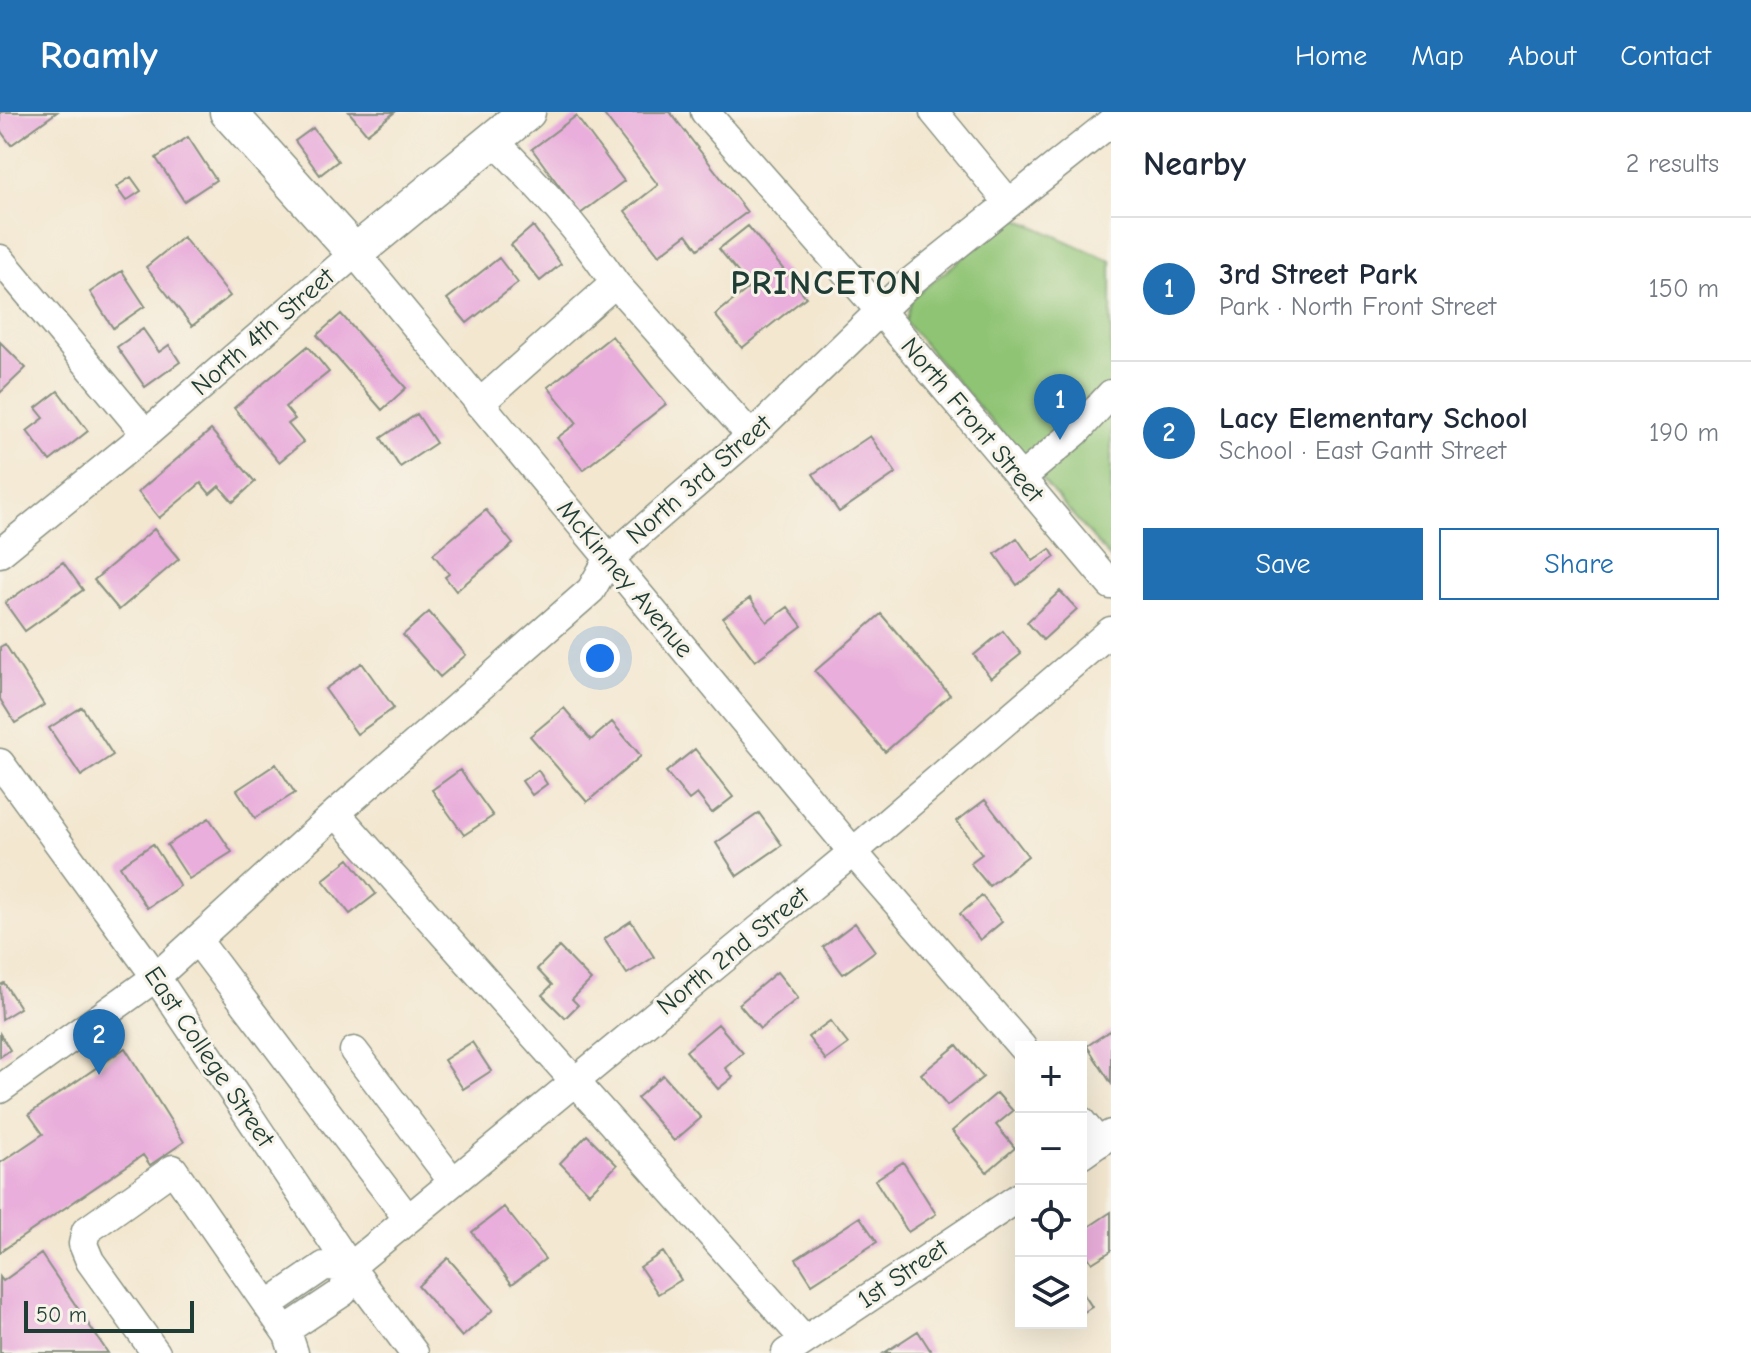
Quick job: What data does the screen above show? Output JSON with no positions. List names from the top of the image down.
{
  "streets": {
    "main road": ["North 4th Street", "McKinney Avenue"],
    "street": [
      "North Front Street",
      "North 3rd Street",
      "North 2nd Street",
      "East College Street",
      "1st Street"
    ]
  },
  "crossings": [
    ["North 4th Street", "McKinney Avenue"],
    ["North Front Street", "North 3rd Street"],
    ["North 3rd Street", "McKinney Avenue"],
    ["North 3rd Street", "East College Street"],
    ["McKinney Avenue", "North 2nd Street"],
    ["North 2nd Street", "East College Street"]
  ],
  "districts": ["PRINCETON"],
  "scale_bar": "50 m",
  "page": {
    "header": "Roamly",
    "nav": [
      "Home",
      "Map",
      "About",
      "Contact"
    ],
    "heading": ["Nearby", "2 results"],
    "list": [
      {
        "mark": "1",
        "name": "3rd Street Park",
        "note": "Park · North Front Street",
        "value": "150 m"
      },
      {
        "mark": "2",
        "name": "Lacy Elementary School",
        "note": "School · East Gantt Street",
        "value": "190 m"
      }
    ],
    "pins": ["1", "2"],
    "buttons": ["Save", "Share"],
    "map_buttons": ["+", "−"],
    "scale": "50 m"
  }
}
